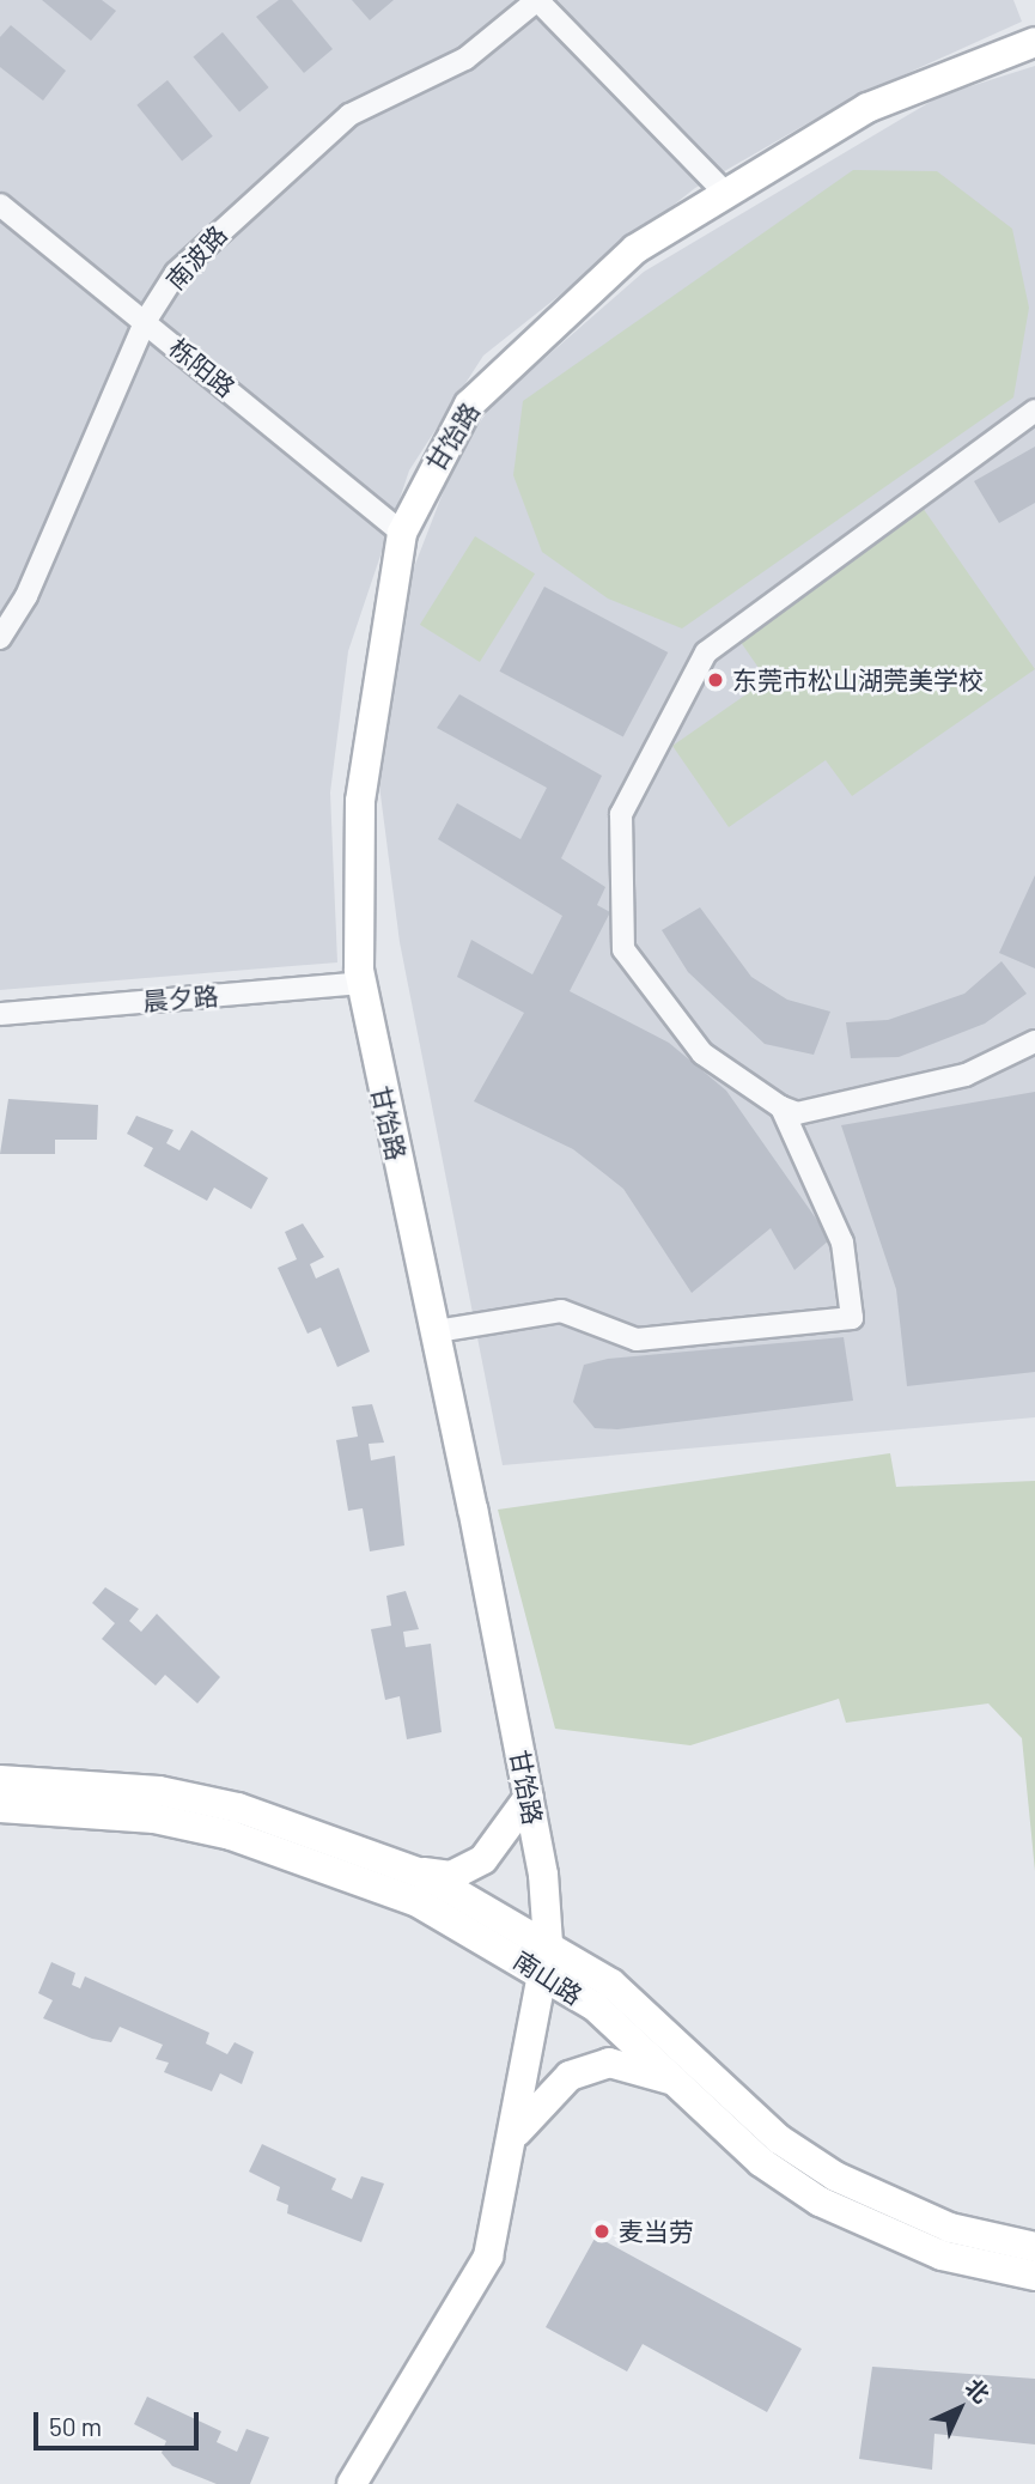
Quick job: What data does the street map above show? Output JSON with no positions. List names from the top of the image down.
{
  "streets": {
    "street": [
      "南波路",
      "栎阳路",
      "甘饴路",
      "晨夕路",
      "南山路"
    ]
  },
  "crossings": [
    ["南波路", "栎阳路"],
    ["栎阳路", "甘饴路"],
    ["甘饴路", "晨夕路"],
    ["甘饴路", "南山路"]
  ],
  "places": ["东莞市松山湖莞美学校", "麦当劳"],
  "scale_bar": "50 m",
  "north": "top right"
}
